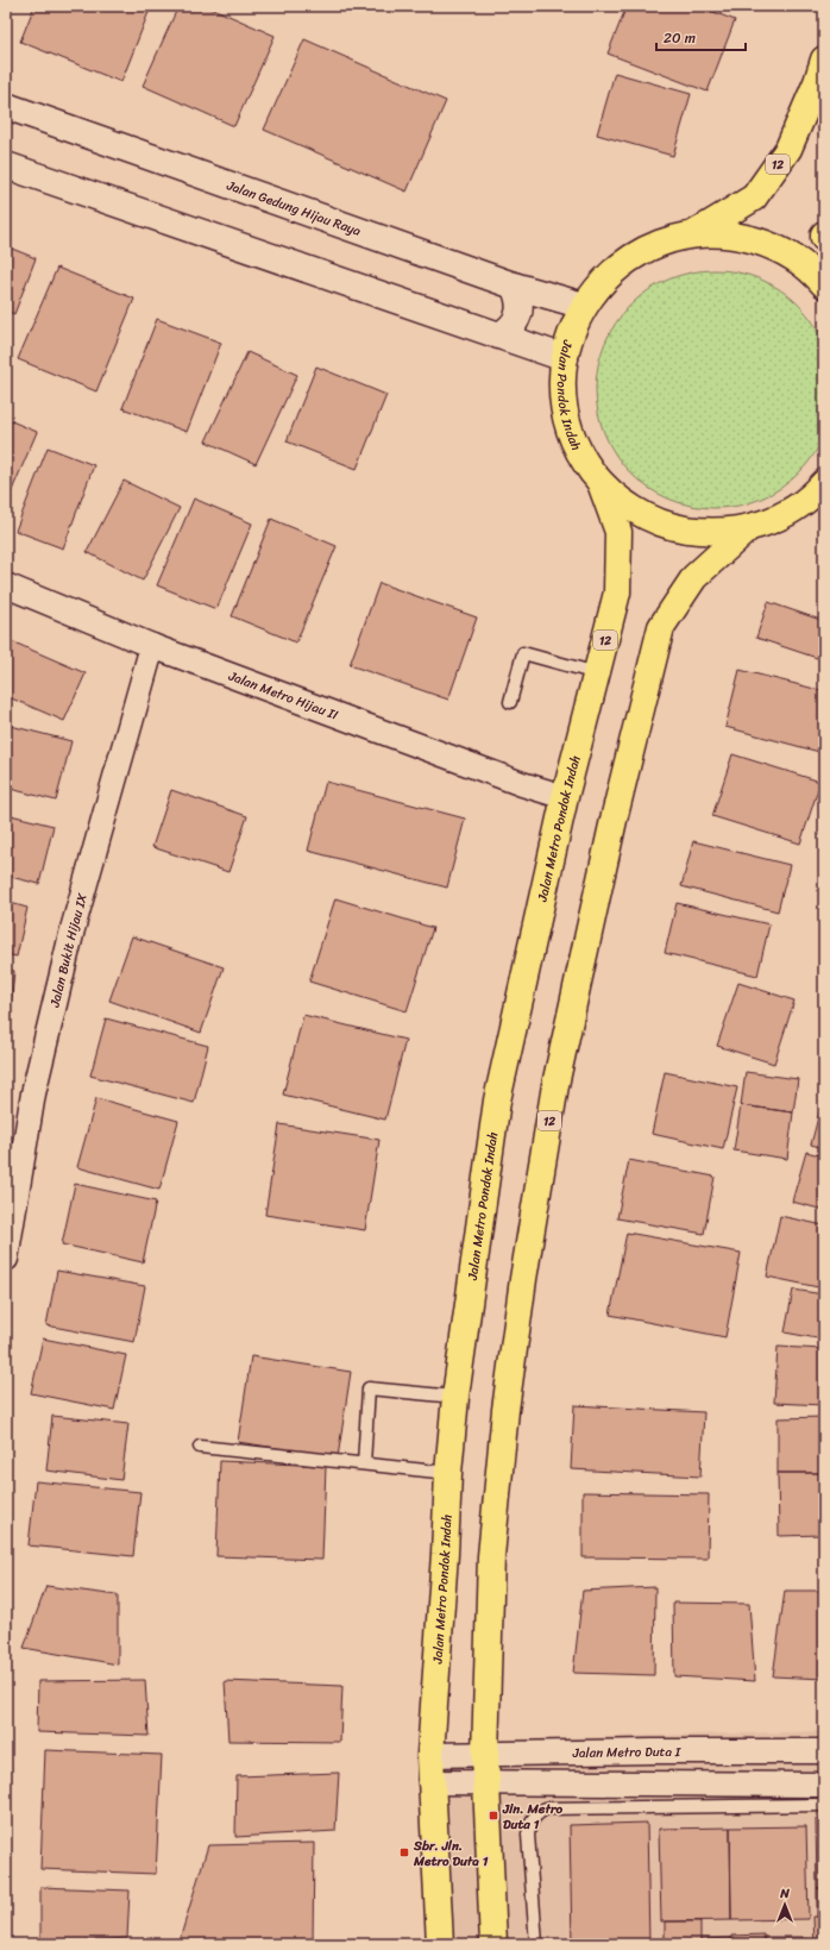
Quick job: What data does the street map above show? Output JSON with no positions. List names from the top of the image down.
{
  "streets": {
    "highway": ["12", "Jalan Pondok Indah", "Jalan Metro Pondok Indah"],
    "main road": ["Jalan Gedung Hijau Raya"],
    "street": ["Jalan Metro Hijau II", "Jalan Bukit Hijau IX", "Jalan Metro Duta I"]
  },
  "crossings": [
    ["12", "Jalan Pondok Indah"],
    ["12", "Jalan Metro Duta I"],
    ["Jalan Gedung Hijau Raya", "Jalan Pondok Indah"],
    ["Jalan Pondok Indah", "Jalan Metro Pondok Indah"],
    ["Jalan Metro Hijau II", "Jalan Metro Pondok Indah"],
    ["Jalan Metro Hijau II", "Jalan Bukit Hijau IX"],
    ["Jalan Metro Pondok Indah", "Jalan Metro Duta I"]
  ],
  "places": {
    "transit": ["Jln. Metro Duta 1", "Sbr. Jln. Metro Duta 1"]
  },
  "scale_bar": "20 m",
  "north": "top"
}
